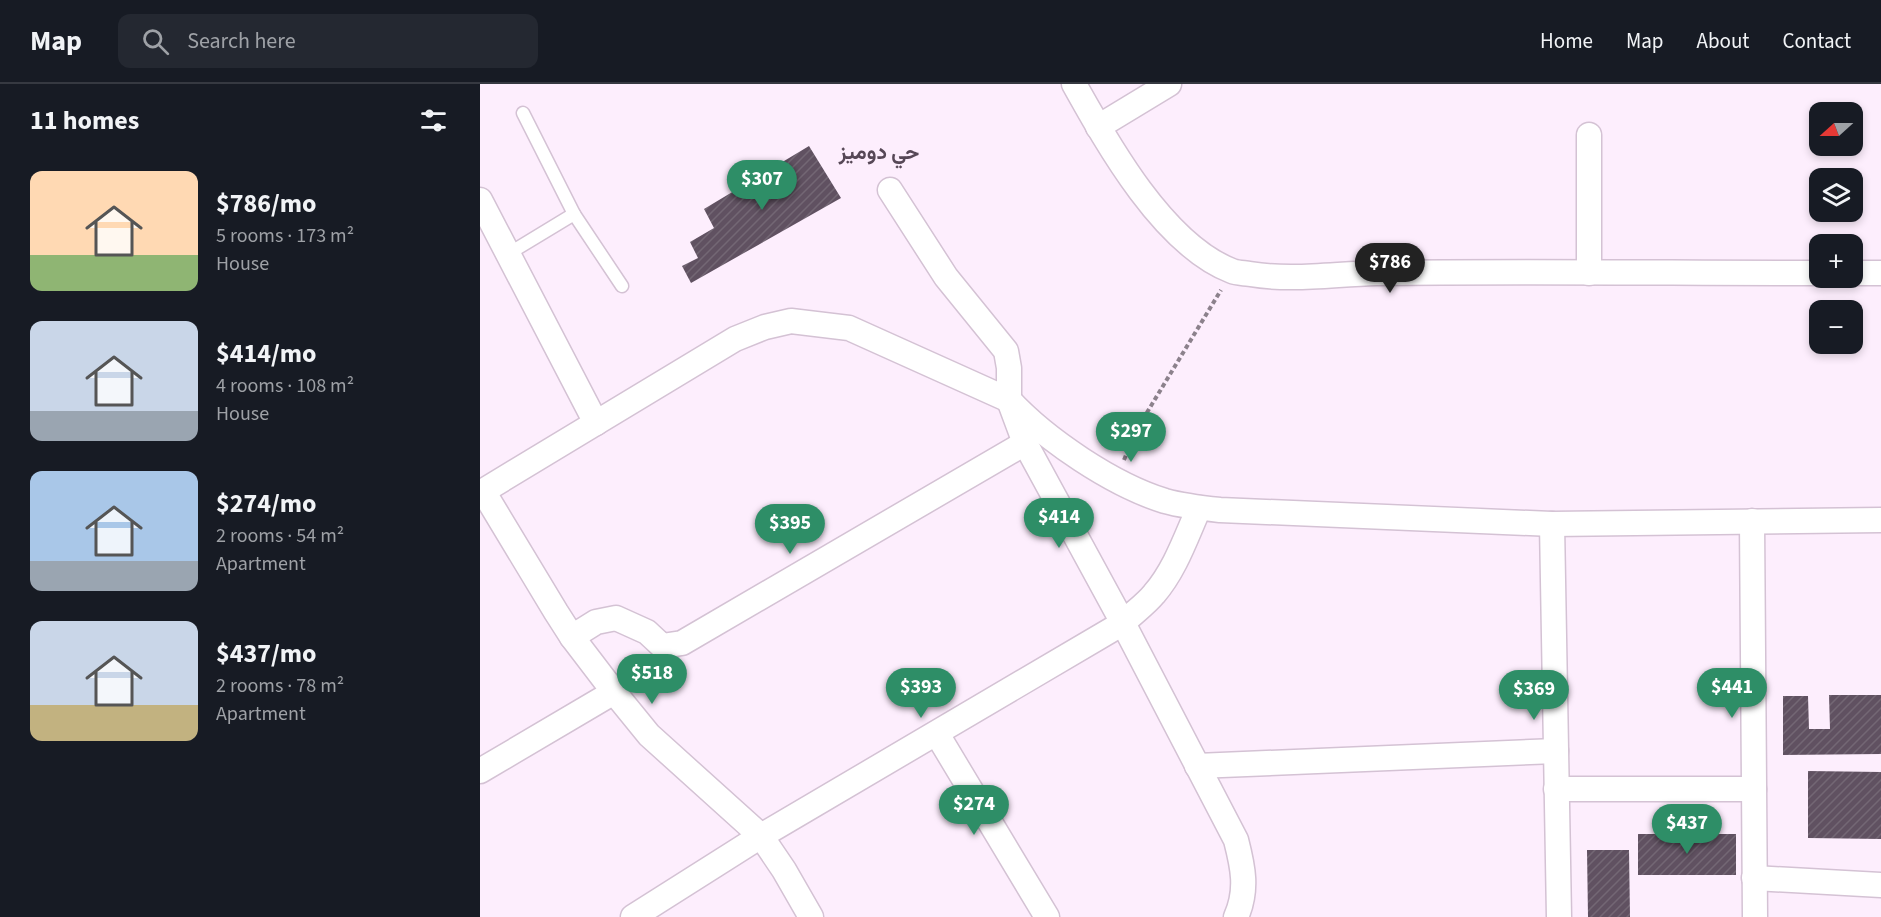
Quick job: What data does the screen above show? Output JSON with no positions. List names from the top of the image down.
{
  "districts": ["حي دوميز"],
  "north": "left",
  "page": {
    "header": "Map",
    "search": "Search here",
    "nav": [
      "Home",
      "Map",
      "About",
      "Contact"
    ],
    "heading": "11 homes",
    "map_buttons": ["+", "−"],
    "list": [
      {
        "name": "$786/mo",
        "note": "5 rooms · 173 m² · House"
      },
      {
        "name": "$414/mo",
        "note": "4 rooms · 108 m² · House"
      },
      {
        "name": "$274/mo",
        "note": "2 rooms · 54 m² · Apartment"
      },
      {
        "name": "$437/mo",
        "note": "2 rooms · 78 m² · Apartment"
      }
    ],
    "price": [
      "$307",
      "$786",
      "$297",
      "$414",
      "$395",
      "$518",
      "$393",
      "$441",
      "$369",
      "$274",
      "$437"
    ]
  }
}
